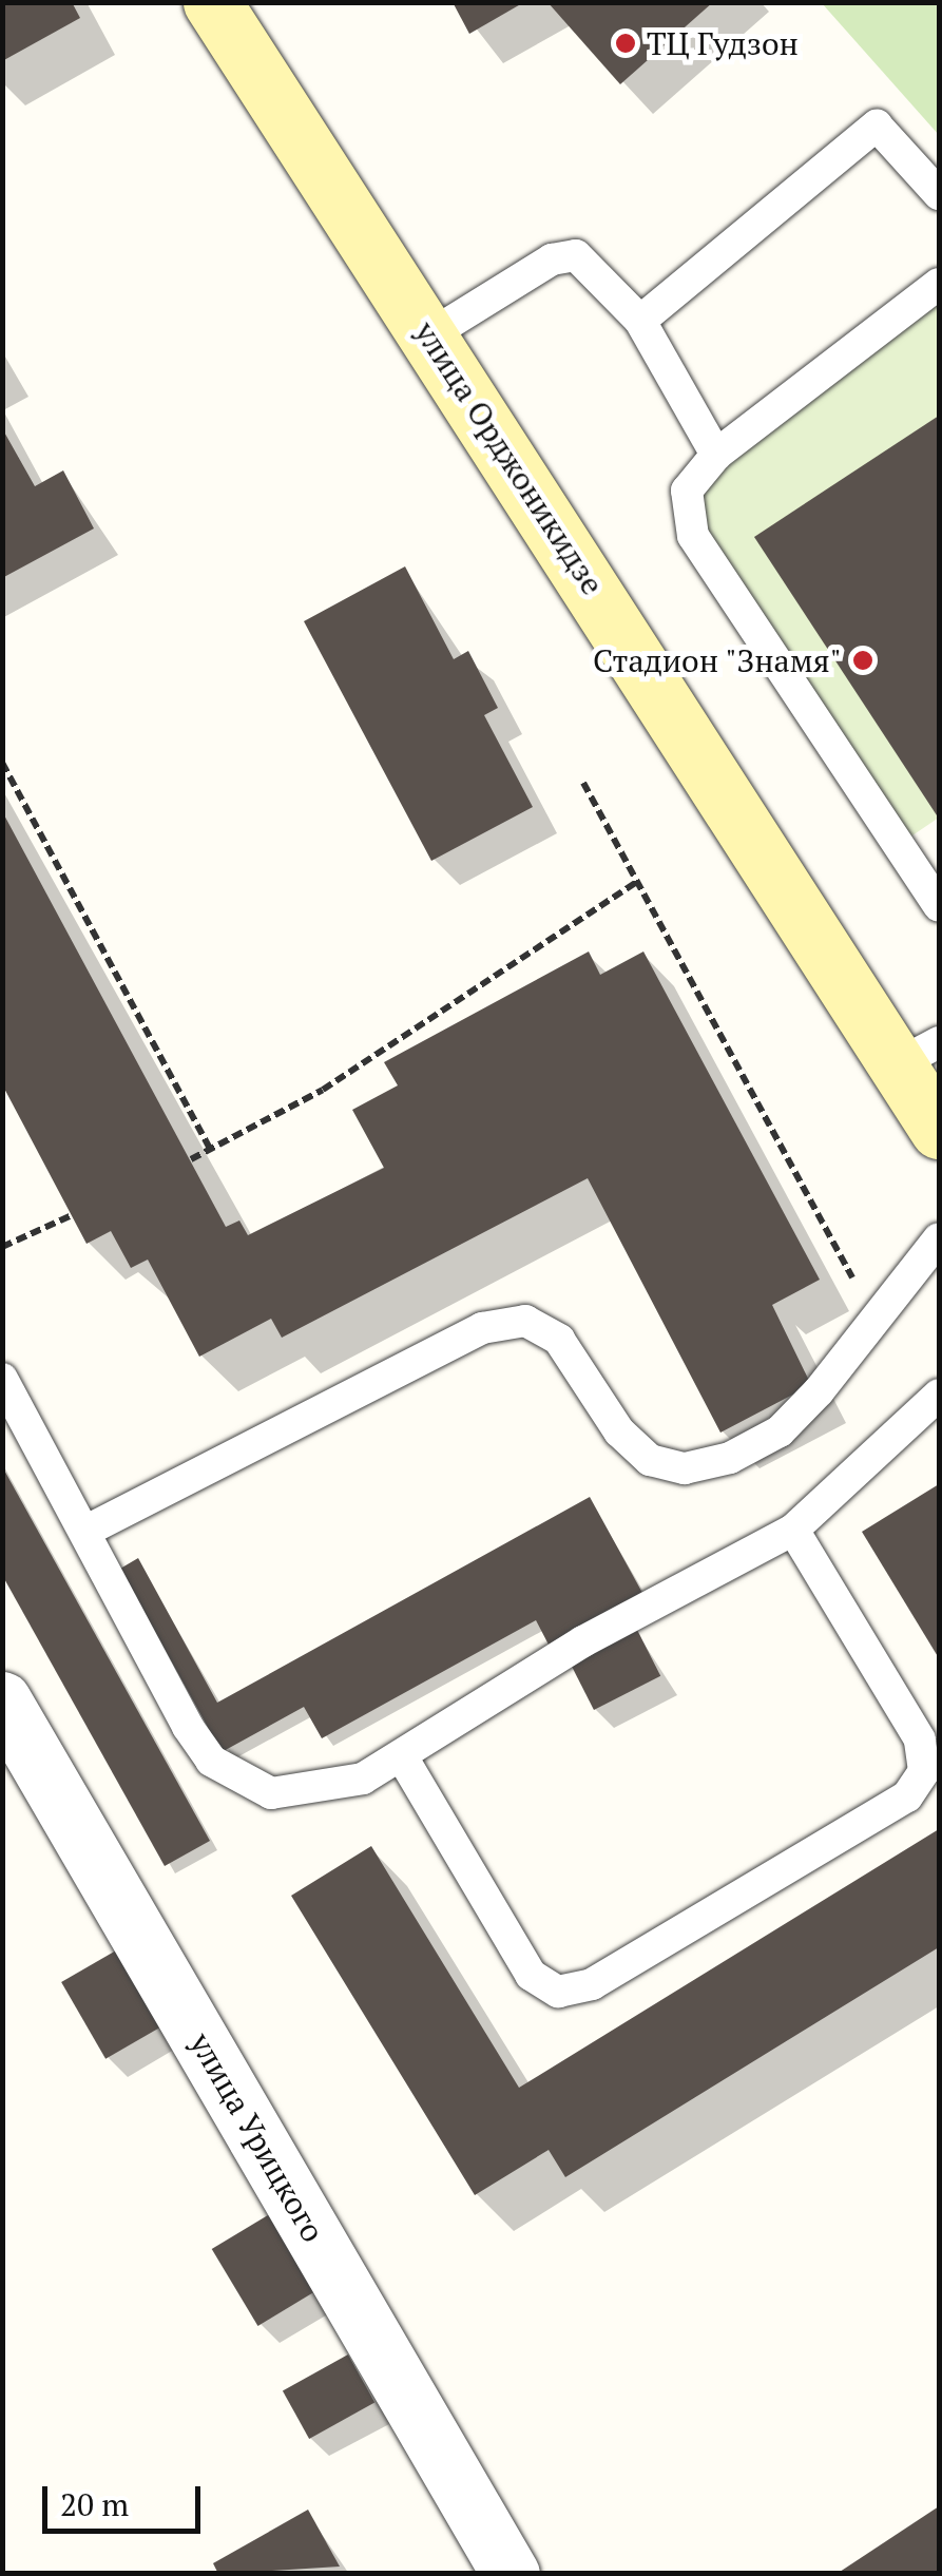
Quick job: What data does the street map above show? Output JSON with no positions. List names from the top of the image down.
{
  "streets": {
    "main road": ["улица Орджоникидзе"],
    "street": ["улица Урицкого"]
  },
  "places": ["ТЦ Гудзон", "Стадион \"Знамя\""],
  "scale_bar": "20 m"
}
